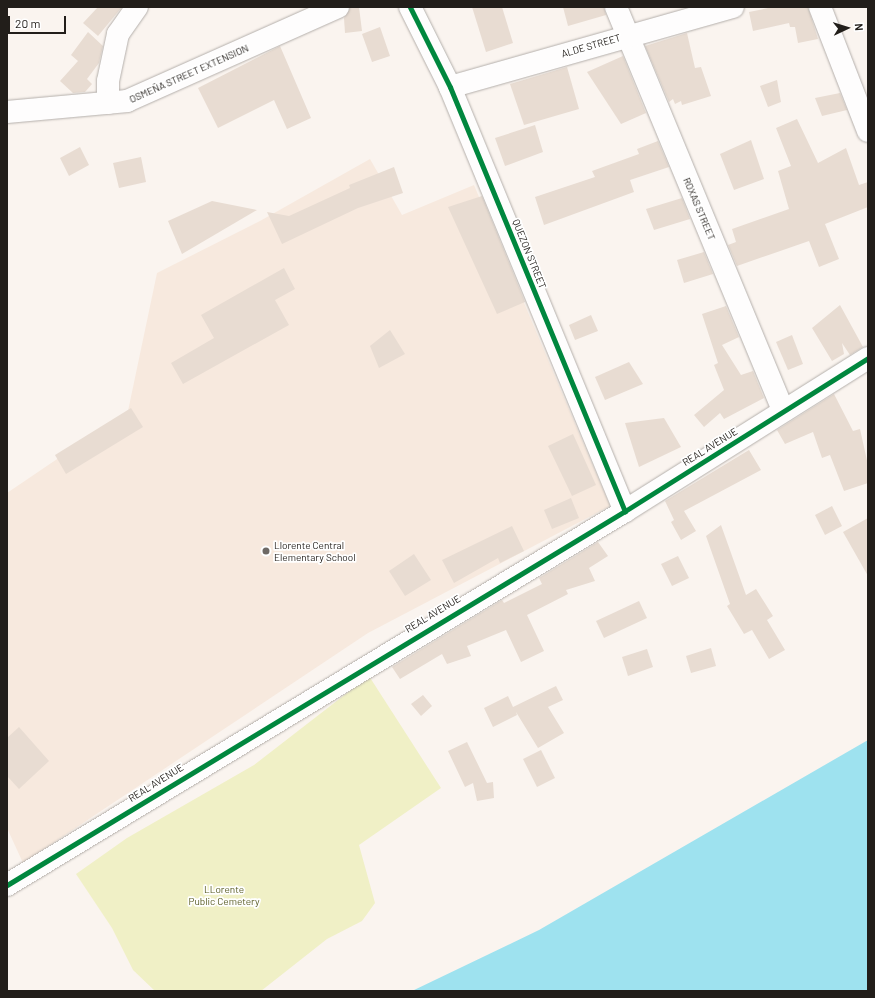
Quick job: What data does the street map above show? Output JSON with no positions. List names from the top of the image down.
{
  "streets": {
    "street": [
      "ALDE STREET",
      "OSMEÑA STREET EXTENSION",
      "ROXAS STREET",
      "QUEZON STREET",
      "REAL AVENUE"
    ]
  },
  "crossings": [
    ["ALDE STREET", "ROXAS STREET"],
    ["ALDE STREET", "QUEZON STREET"],
    ["ROXAS STREET", "REAL AVENUE"],
    ["QUEZON STREET", "REAL AVENUE"]
  ],
  "parks": ["LLorente Public Cemetery"],
  "places": ["Llorente Central Elementary School"],
  "scale_bar": "20 m",
  "north": "right"
}
